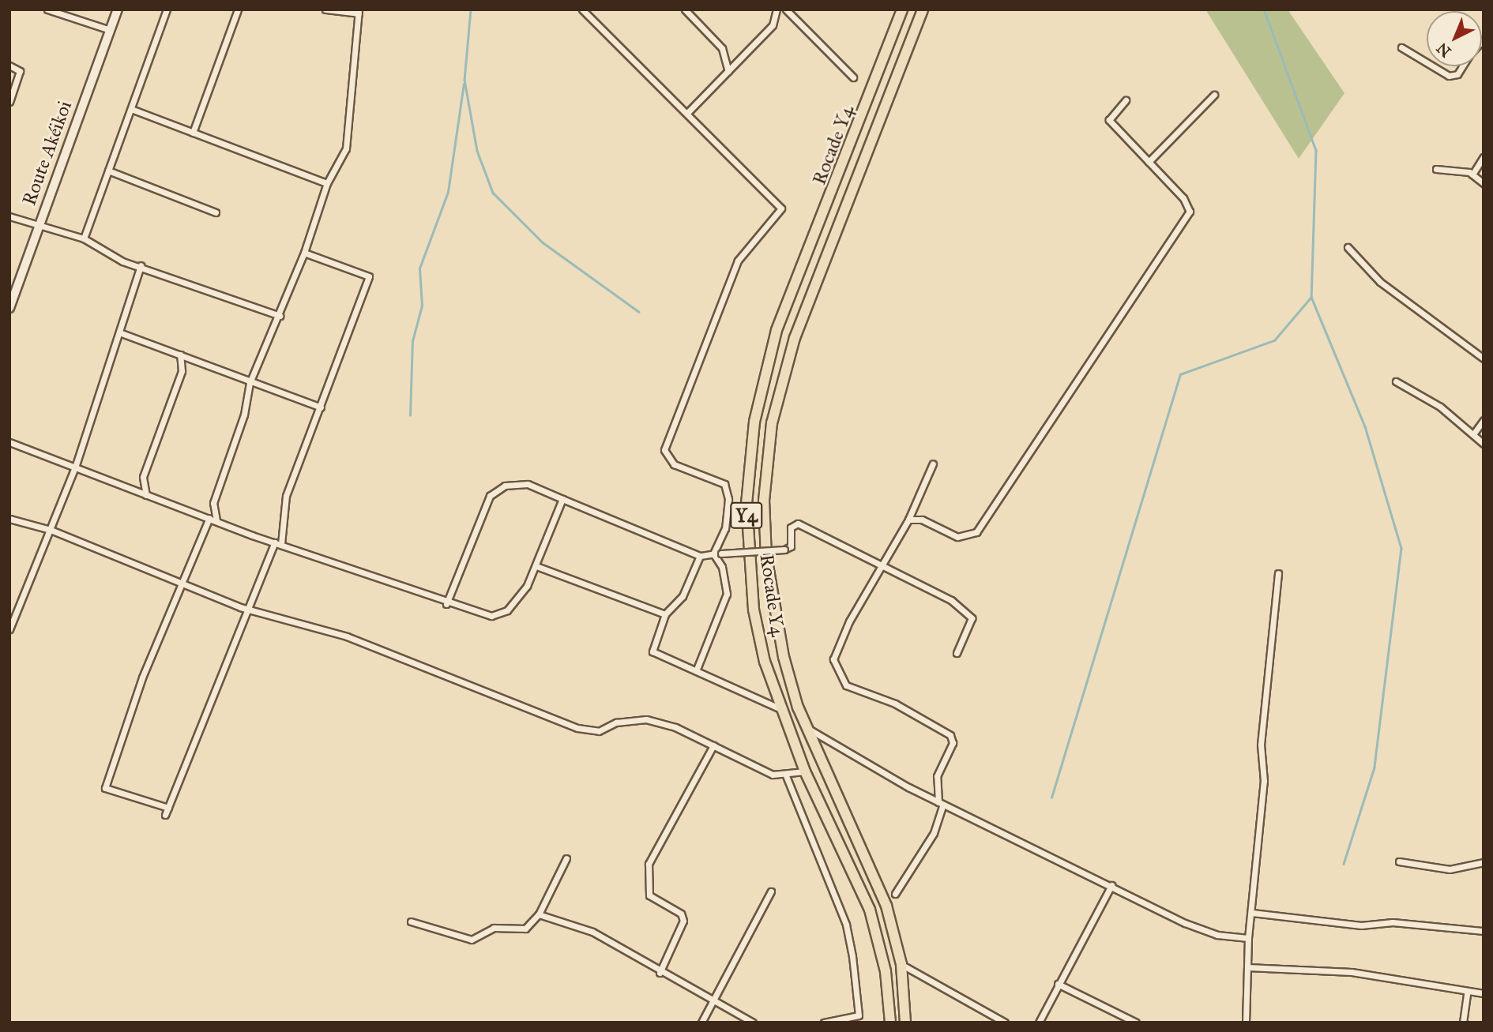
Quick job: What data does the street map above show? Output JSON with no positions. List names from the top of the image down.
{
  "streets": {
    "highway": ["Rocade Y4", "Y4"],
    "street": ["Route Akéikoi"]
  },
  "north": "bottom left"
}
